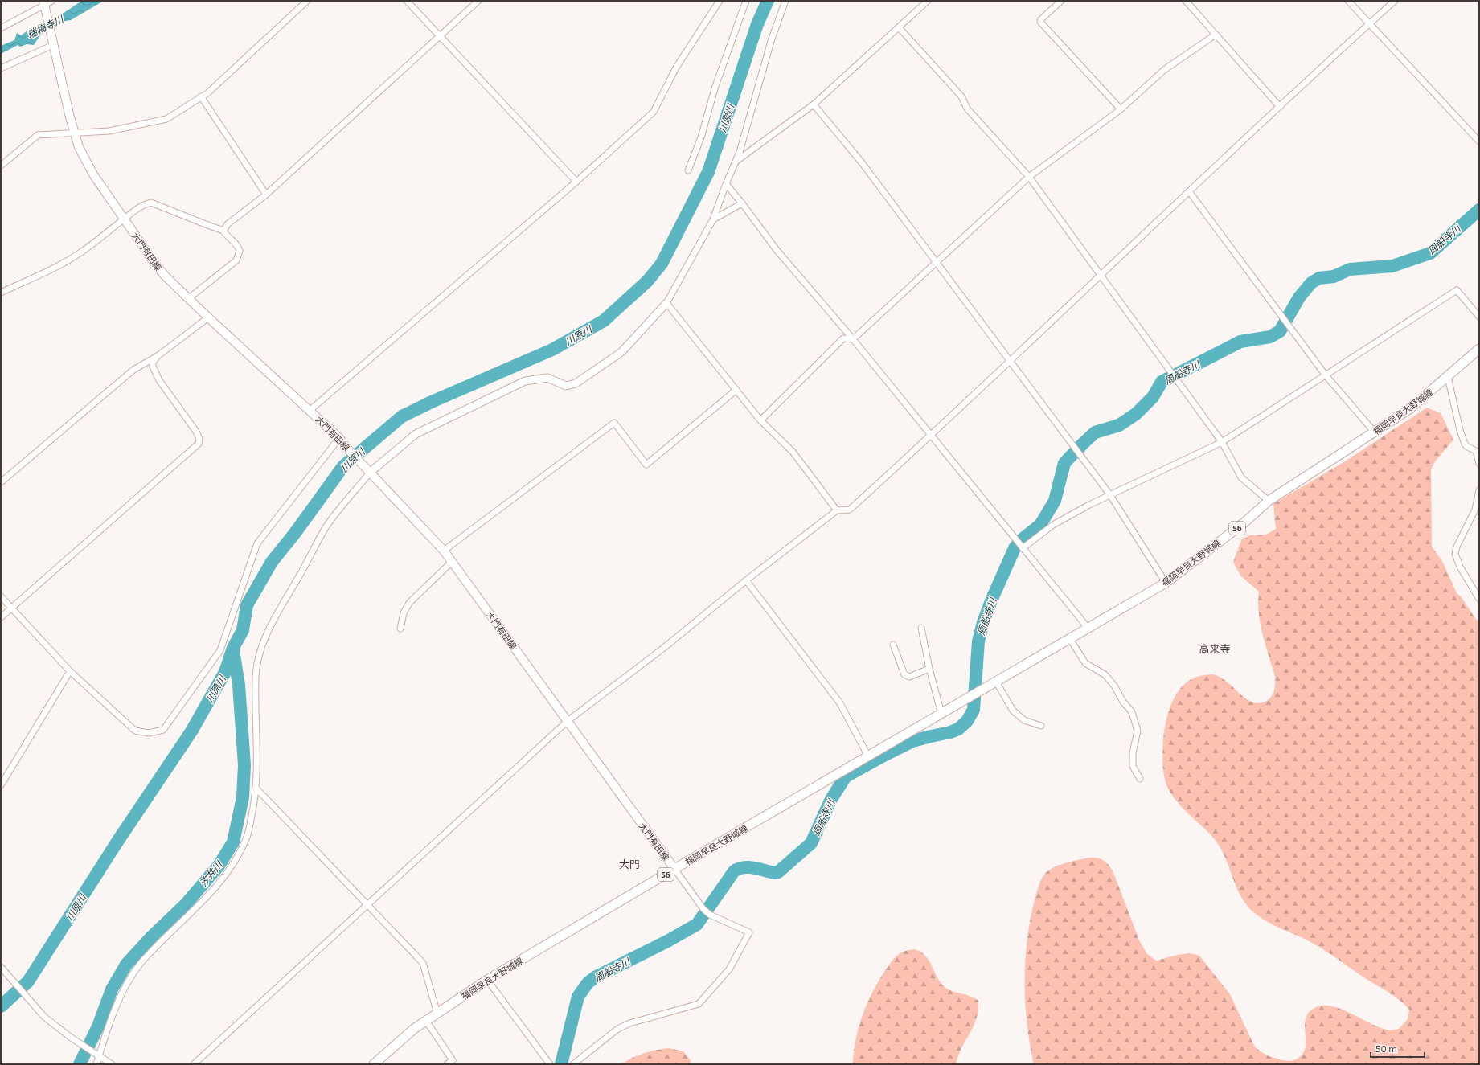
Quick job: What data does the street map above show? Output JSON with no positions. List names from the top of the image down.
{
  "streets": {
    "main road": ["大門有田線", "福岡早良大野城線", "56"]
  },
  "crossings": [
    ["大門有田線", "福岡早良大野城線"]
  ],
  "districts": ["高来寺", "大門"],
  "water": [
    "瑞梅寺川",
    "川原川",
    "周船寺川",
    "汐井川"
  ],
  "scale_bar": "50 m"
}
